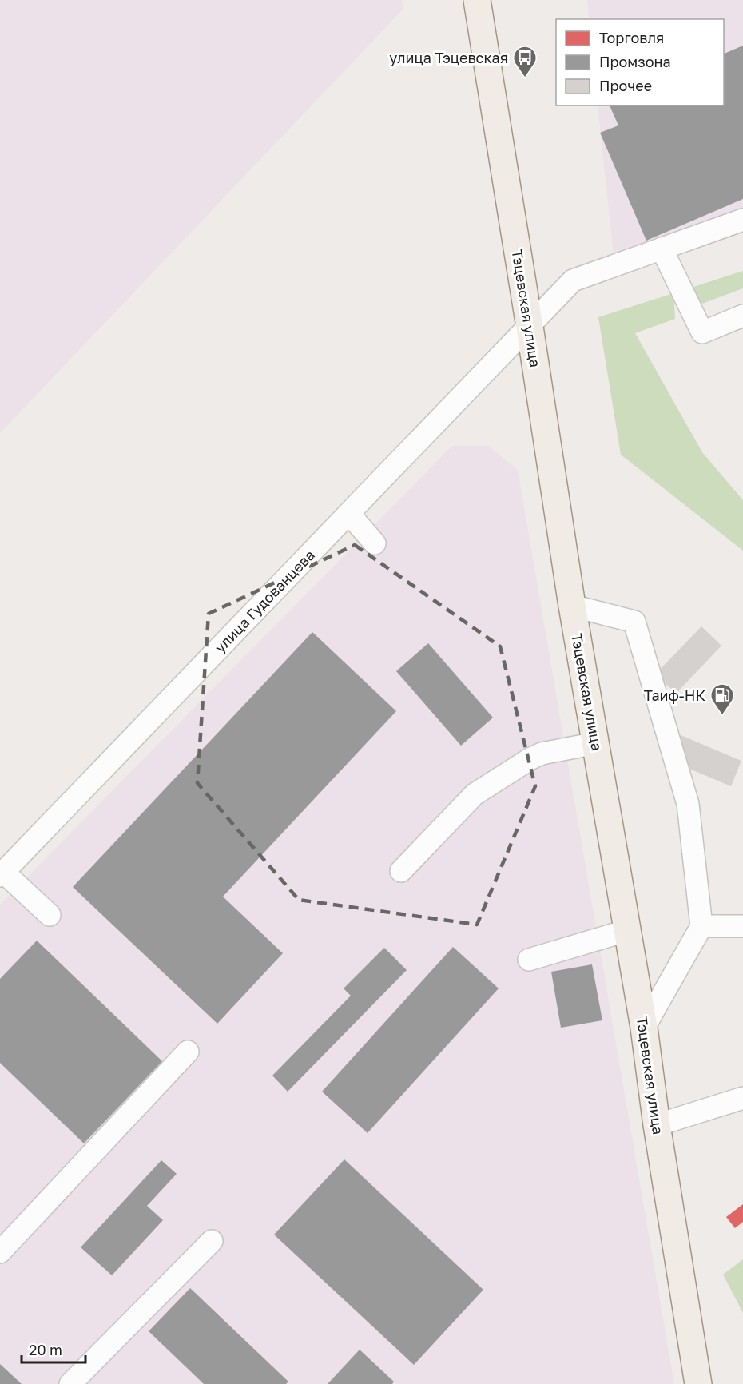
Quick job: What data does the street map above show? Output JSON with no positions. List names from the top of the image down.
{
  "streets": {
    "main road": ["Тэцевская улица"],
    "street": ["улица Гудованцева"]
  },
  "crossings": [
    ["Тэцевская улица", "улица Гудованцева"]
  ],
  "places": {
    "bus stop": ["улица Тэцевская"],
    "fuel station": ["Таиф-НК"]
  },
  "legend": ["Торговля", "Промзона", "Прочее"],
  "scale_bar": "20 m"
}
